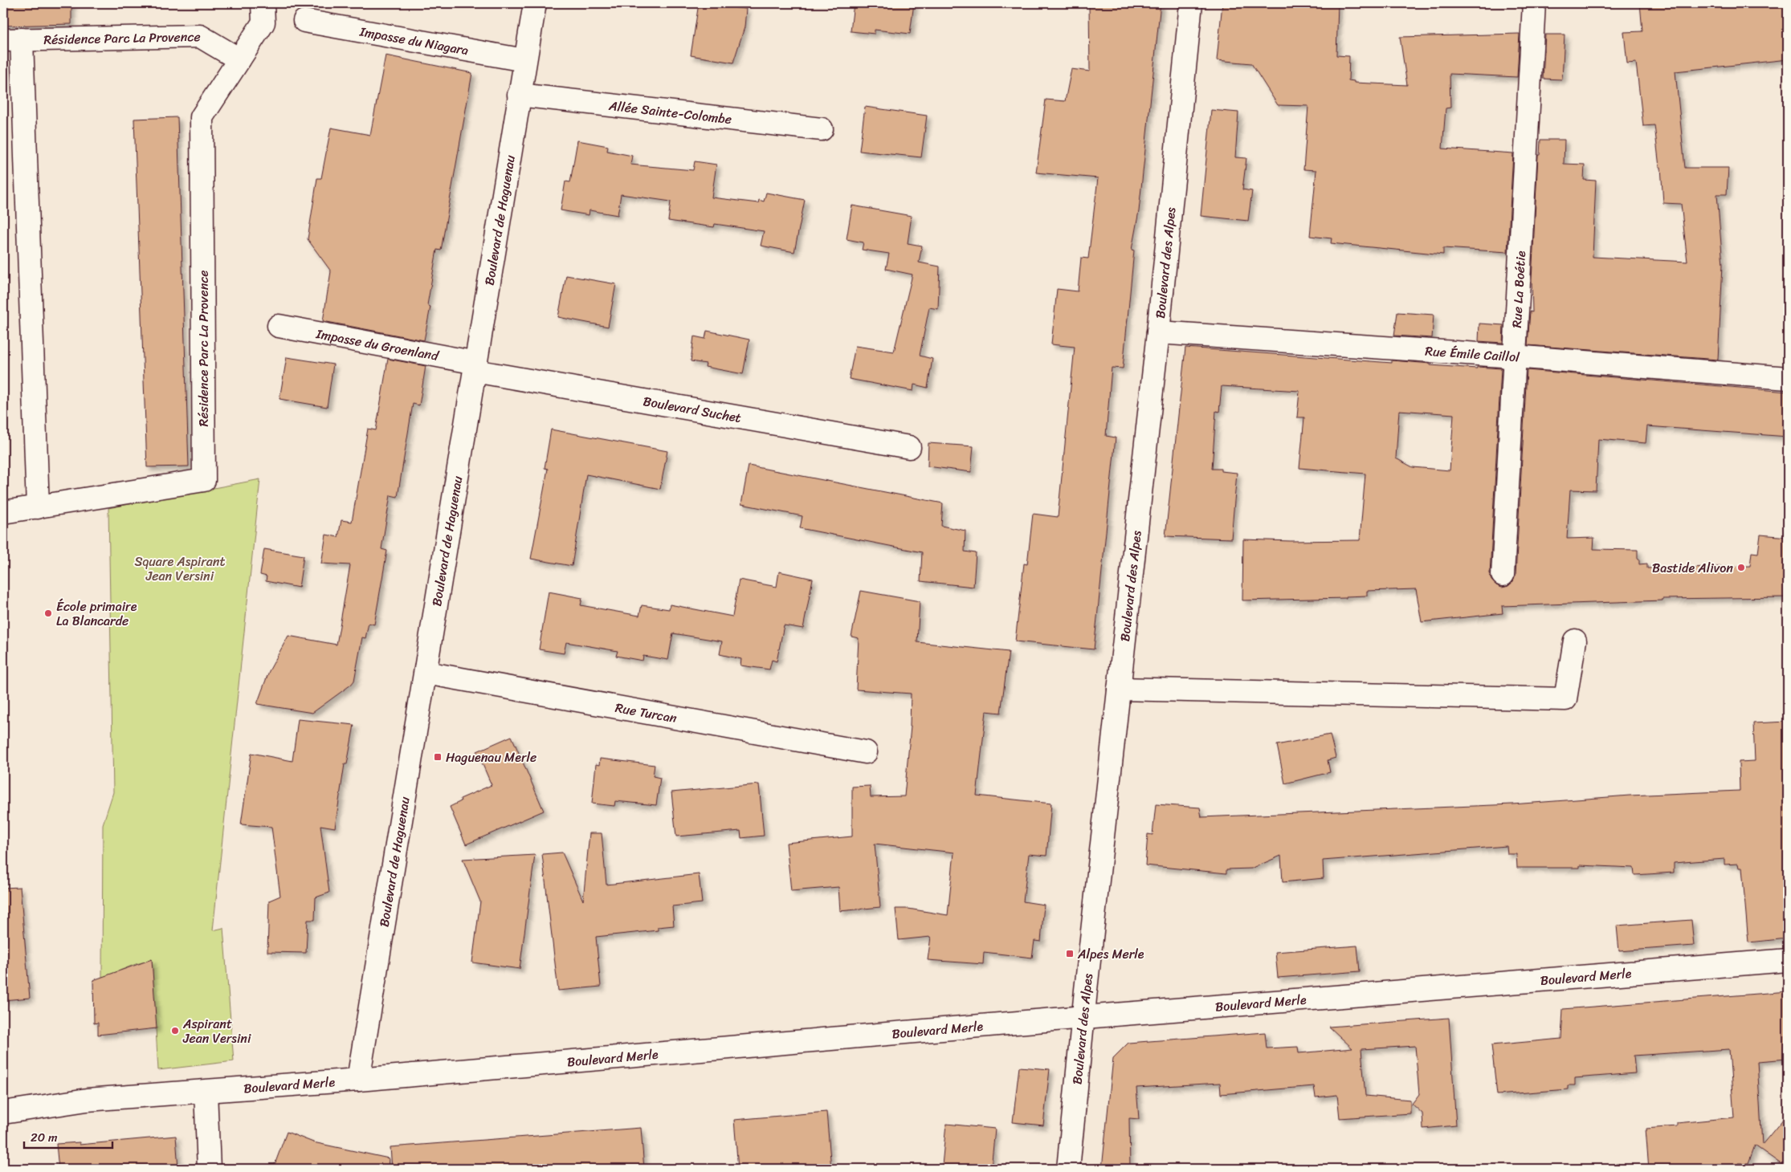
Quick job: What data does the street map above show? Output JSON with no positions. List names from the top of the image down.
{
  "streets": {
    "street": [
      "Résidence Parc La Provence",
      "Impasse du Niagara",
      "Allée Sainte-Colombe",
      "Boulevard de Haguenau",
      "Boulevard des Alpes",
      "Rue La Boétie",
      "Impasse du Groenland",
      "Rue Émile Caillol",
      "Boulevard Suchet",
      "Rue Turcan",
      "Boulevard Merle"
    ]
  },
  "crossings": [
    ["Impasse du Niagara", "Boulevard de Haguenau"],
    ["Allée Sainte-Colombe", "Boulevard de Haguenau"],
    ["Boulevard de Haguenau", "Impasse du Groenland"],
    ["Boulevard de Haguenau", "Boulevard Suchet"],
    ["Boulevard de Haguenau", "Rue Turcan"],
    ["Boulevard de Haguenau", "Boulevard Merle"],
    ["Boulevard des Alpes", "Rue Émile Caillol"],
    ["Boulevard des Alpes", "Boulevard Merle"],
    ["Rue La Boétie", "Rue Émile Caillol"],
    ["Impasse du Groenland", "Boulevard Suchet"]
  ],
  "parks": ["Square Aspirant Jean Versini"],
  "places": {
    "other": ["Bastide Alivon", "École primaire La Blancarde", "Aspirant Jean Versini"],
    "transit": ["Haguenau Merle", "Alpes Merle"]
  },
  "scale_bar": "20 m"
}
